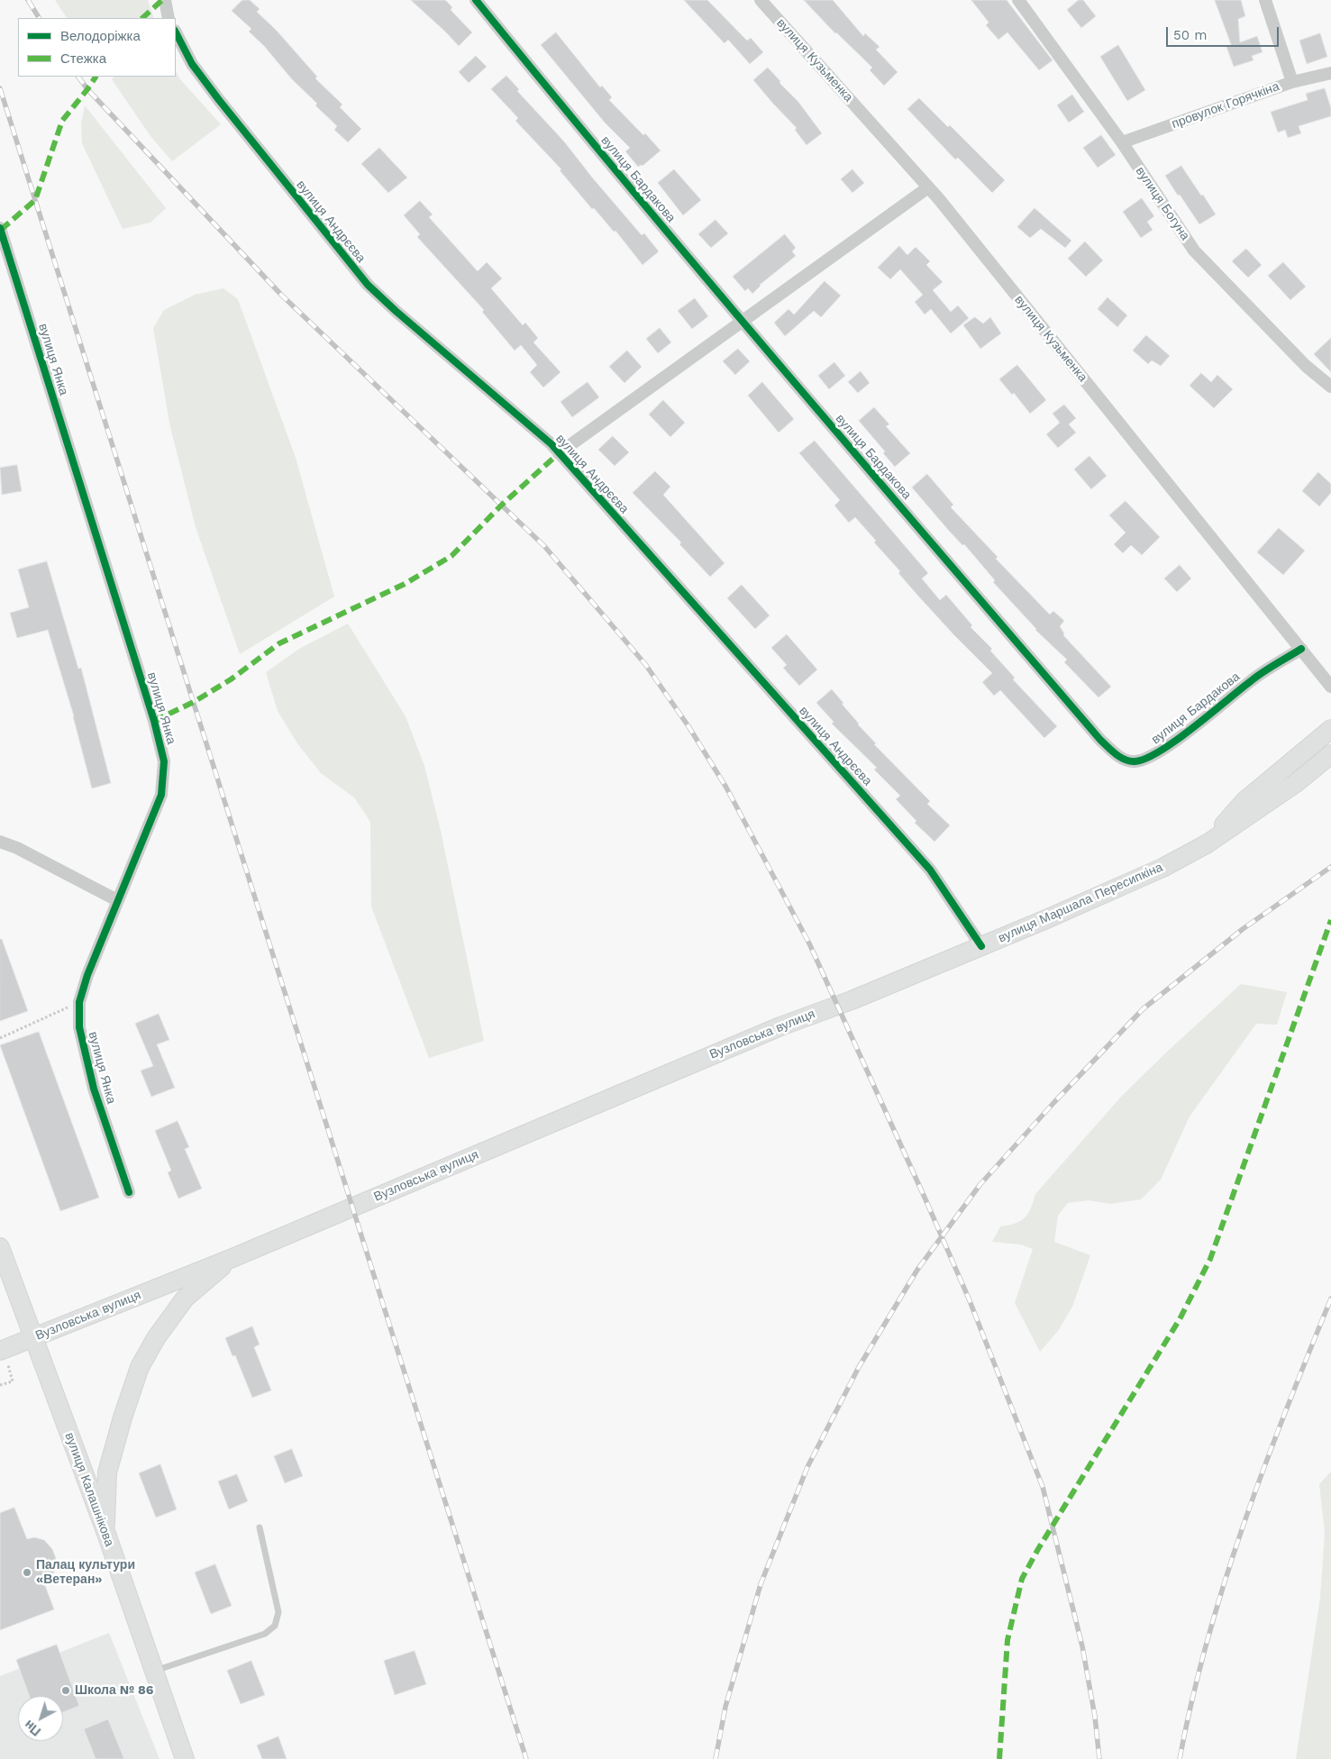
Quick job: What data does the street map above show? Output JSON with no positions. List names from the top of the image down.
{
  "streets": {
    "main road": ["вулиця Маршала Пересипкіна", "Вузловська вулиця", "вулиця Калашнікова"],
    "street": [
      "вулиця Кузьменка",
      "провулок Горячкіна",
      "вулиця Бардакова",
      "вулиця Богуна",
      "вулиця Андрєєва",
      "вулиця Янка"
    ]
  },
  "crossings": [
    ["вулиця Кузьменка", "вулиця Бардакова"],
    ["провулок Горячкіна", "вулиця Богуна"],
    ["вулиця Бардакова", "вулиця Андрєєва"],
    ["вулиця Андрєєва", "вулиця Маршала Пересипкіна"],
    ["вулиця Маршала Пересипкіна", "Вузловська вулиця"],
    ["Вузловська вулиця", "вулиця Калашнікова"]
  ],
  "places": ["Палац культури «Ветеран»", "Школа № 86"],
  "legend": ["Велодоріжка", "Стежка"],
  "scale_bar": "50 m",
  "north": "bottom left"
}
